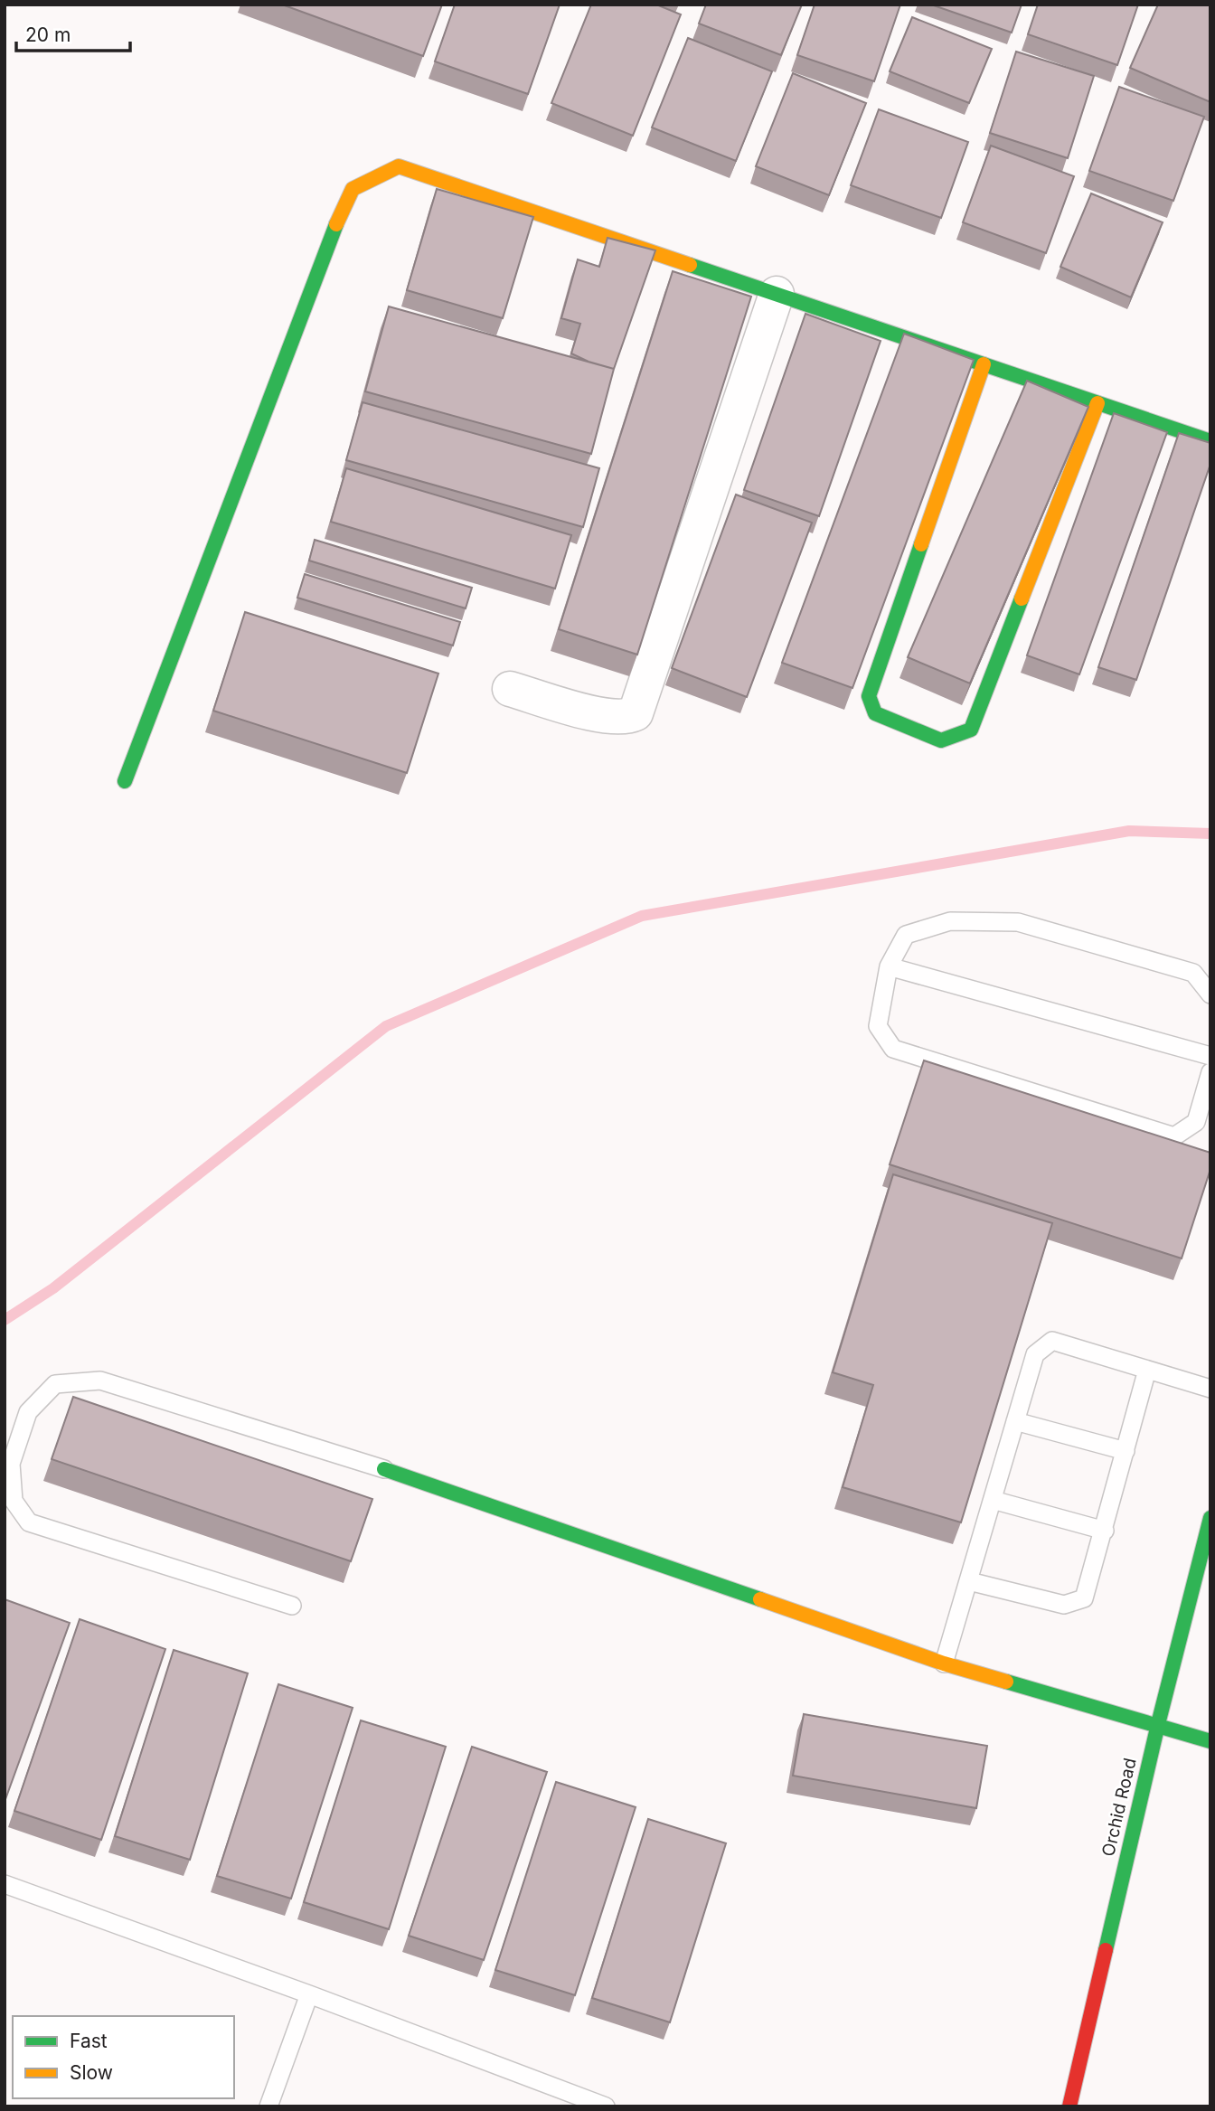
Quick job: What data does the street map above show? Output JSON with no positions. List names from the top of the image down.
{
  "streets": {
    "street": ["Orchid Road"]
  },
  "legend": ["Fast", "Slow"],
  "scale_bar": "20 m"
}
